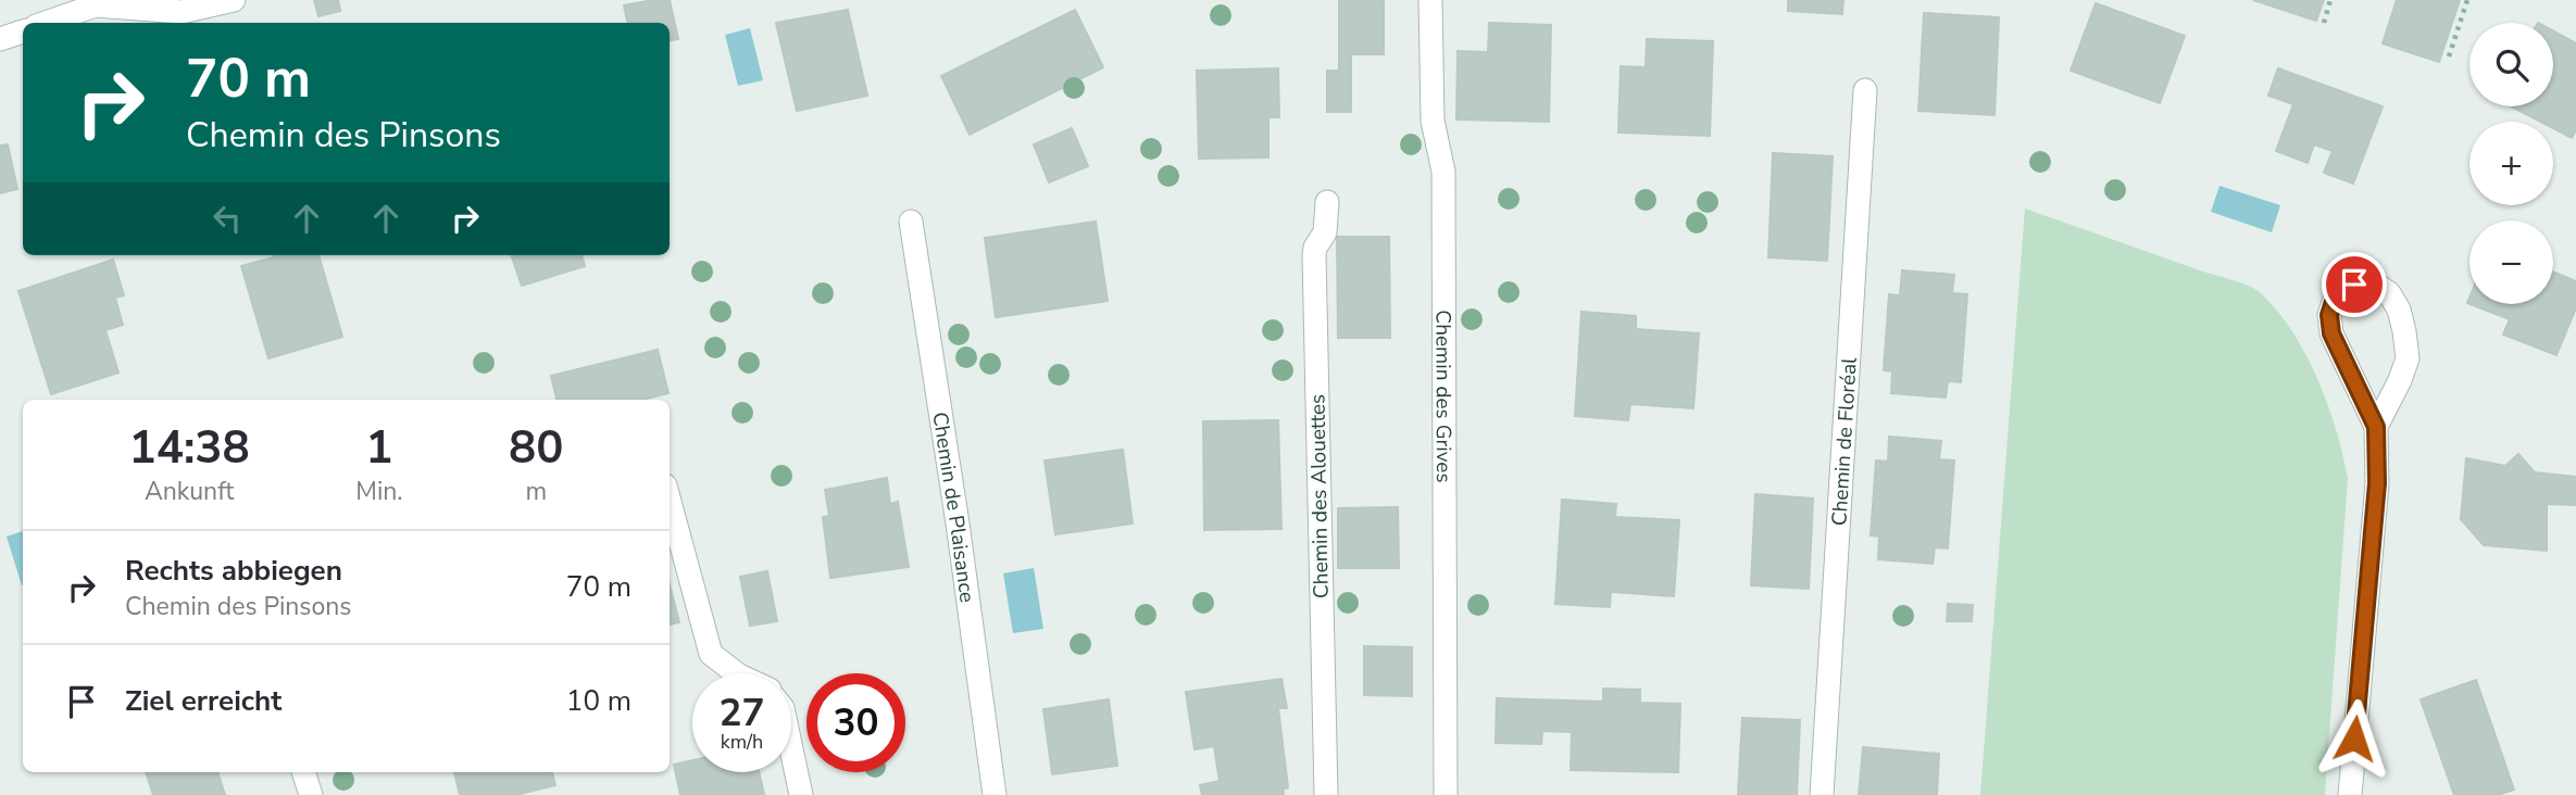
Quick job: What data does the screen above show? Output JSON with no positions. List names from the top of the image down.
{
  "streets": {
    "street": [
      "Chemin des Grives",
      "Chemin de Floréal",
      "Chemin des Alouettes",
      "Chemin de Plaisance"
    ]
  },
  "page": {
    "map_buttons": ["+", "−"],
    "turn": ["70 m", "Chemin des Pinsons"],
    "eta": [
      "14:38",
      "Ankunft",
      "1",
      "Min.",
      "80",
      "m"
    ],
    "list": [
      {
        "name": "Rechts abbiegen",
        "note": "Chemin des Pinsons",
        "value": "70 m"
      },
      {
        "name": "Ziel erreicht",
        "value": "10 m"
      }
    ],
    "speed": "27 km/h",
    "limit": "30"
  }
}
